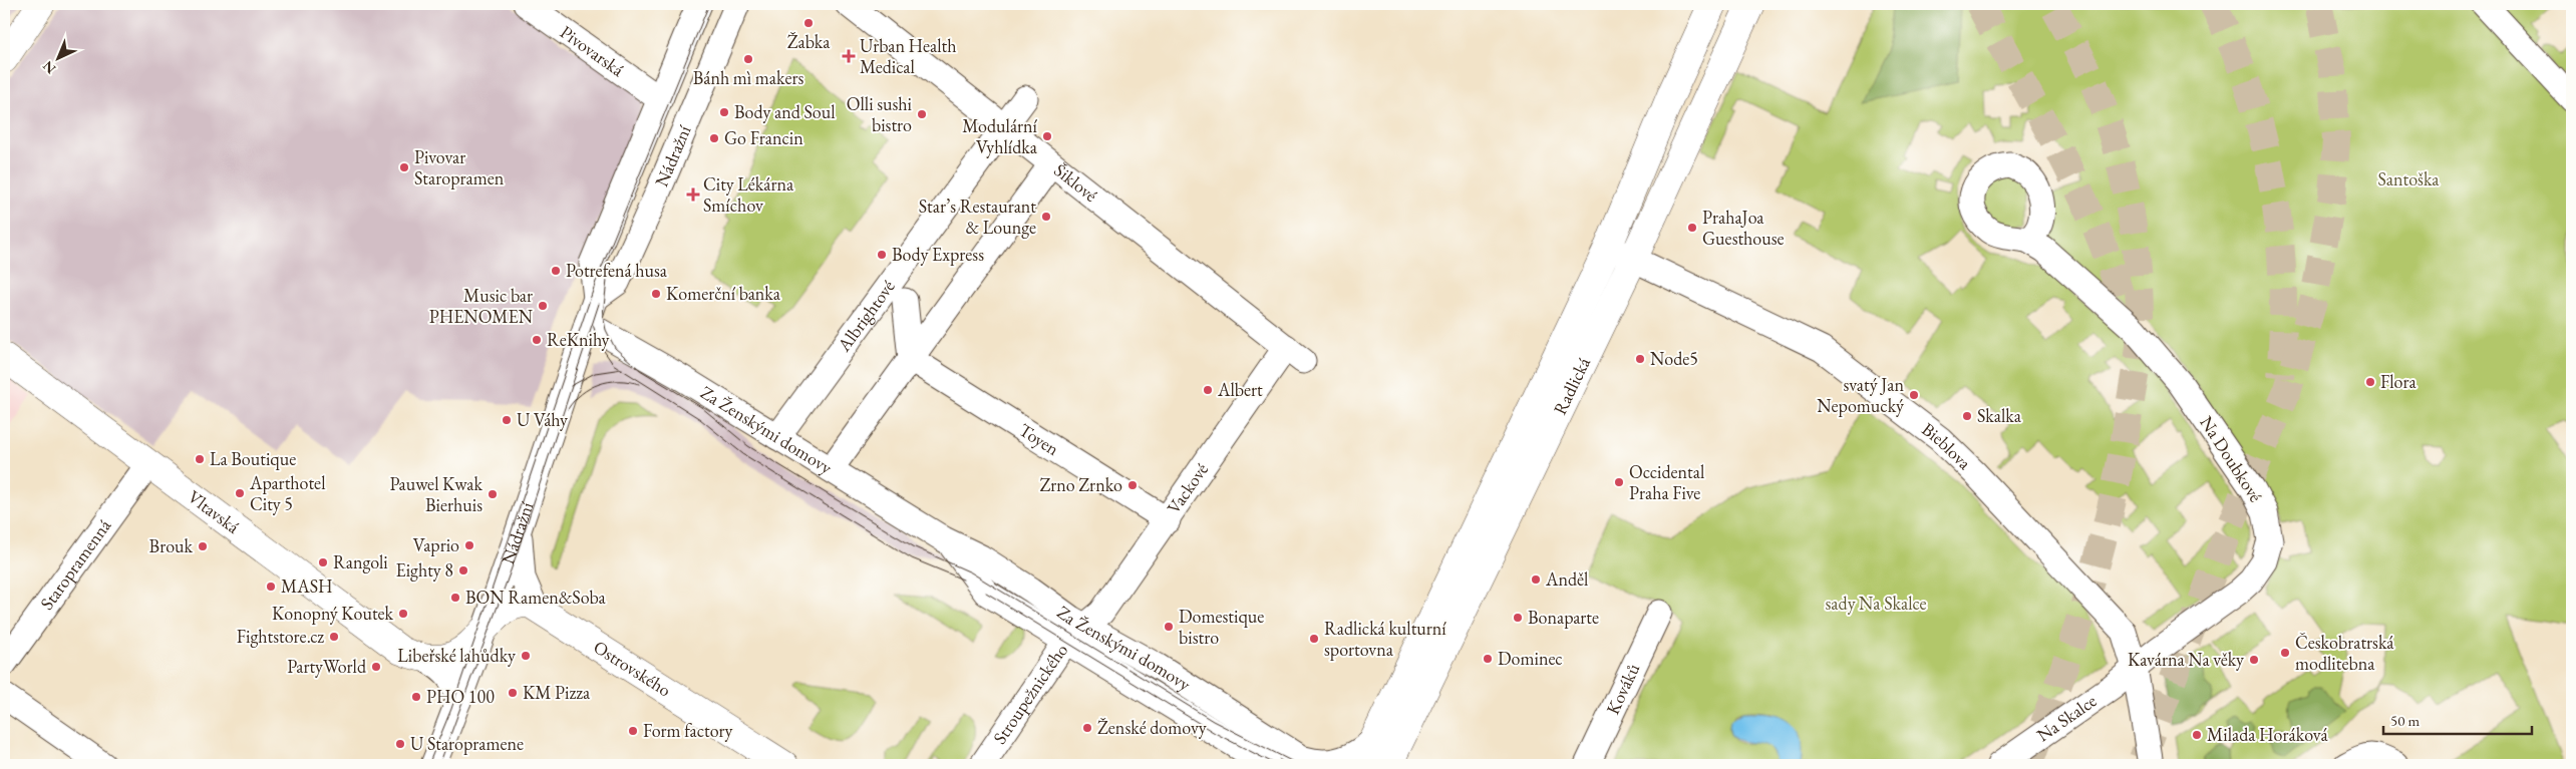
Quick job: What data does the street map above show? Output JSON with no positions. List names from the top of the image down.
{
  "streets": {
    "main road": ["Radlická", "Vltavská", "Ostrovského"],
    "street": [
      "Pivovarská",
      "Nádražní",
      "Šiklové",
      "Albrightové",
      "Za Ženskými domovy",
      "Toyen",
      "Bieblova",
      "Na Doubkové",
      "Vackové",
      "Staropramenná",
      "Kováků",
      "Stroupežnického",
      "Na Skalce"
    ]
  },
  "crossings": [
    ["Pivovarská", "Nádražní"],
    ["Nádražní", "Za Ženskými domovy"],
    ["Nádražní", "Vltavská"],
    ["Šiklové", "Albrightové"],
    ["Šiklové", "Vackové"],
    ["Albrightové", "Za Ženskými domovy"],
    ["Radlická", "Bieblova"],
    ["Za Ženskými domovy", "Vackové"],
    ["Za Ženskými domovy", "Stroupežnického"],
    ["Toyen", "Vackové"],
    ["Bieblova", "Na Doubkové"],
    ["Bieblova", "Na Skalce"],
    ["Na Doubkové", "Na Skalce"],
    ["Vackové", "Stroupežnického"],
    ["Vltavská", "Staropramenná"]
  ],
  "parks": ["Santoška", "sady Na Skalce"],
  "places": {
    "other": [
      "Žabka",
      "Bánh mì makers",
      "Body and Soul",
      "Olli sushi bistro",
      "Modulární Vyhlídka",
      "Go Francin",
      "Pivovar Staropramen",
      "Star’s Restaurant & Lounge",
      "PrahaJoa Guesthouse",
      "Body Express",
      "Potrefená husa",
      "Komerční banka",
      "Music bar PHENOMEN",
      "ReKnihy",
      "Node5",
      "Flora",
      "Albert",
      "svatý Jan Nepomucký",
      "Skalka",
      "U Váhy",
      "La Boutique",
      "Occidental Praha Five",
      "Zrno Zrnko",
      "Aparthotel City 5",
      "Pauwel Kwak Bierhuis",
      "Vaprio",
      "Brouk",
      "Rangoli",
      "Eighty 8",
      "Anděl",
      "MASH",
      "BON Ramen&Soba",
      "Konopný Koutek",
      "Bonaparte",
      "Domestique bistro",
      "Fightstore.cz",
      "Radlická kulturní sportovna",
      "Českobratrská modlitebna",
      "Libeřské lahůdky",
      "Dominec",
      "Kavárna Na věky",
      "PartyWorld",
      "KM Pizza",
      "PHO 100",
      "Ženské domovy",
      "Form factory",
      "Milada Horáková",
      "U Staropramene"
    ],
    "health": ["Urban Health Medical", "City Lékárna Smíchov"]
  },
  "scale_bar": "50 m",
  "north": "bottom left"
}
